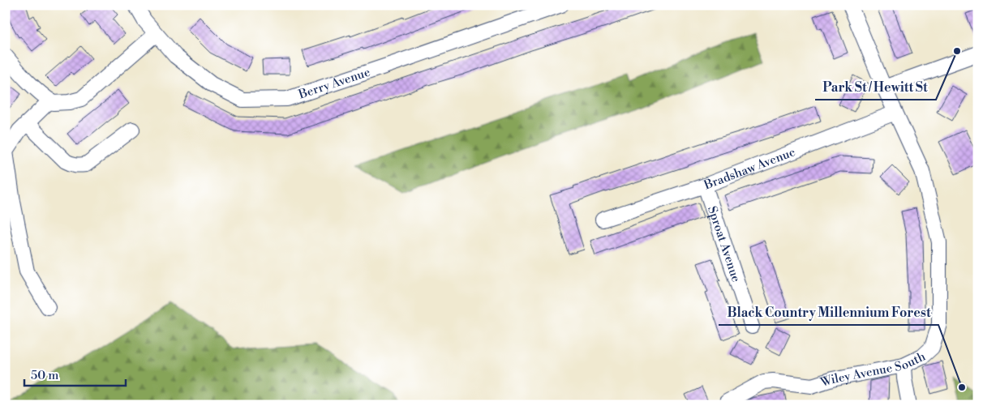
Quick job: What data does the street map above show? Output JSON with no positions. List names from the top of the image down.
{
  "streets": {
    "street": [
      "Berry Avenue",
      "Bradshaw Avenue",
      "Sproat Avenue",
      "Wiley Avenue South"
    ]
  },
  "crossings": [
    ["Bradshaw Avenue", "Sproat Avenue"],
    ["Bradshaw Avenue", "Wiley Avenue South"]
  ],
  "places": ["Park St / Hewitt St", "Black Country Millennium Forest"],
  "scale_bar": "50 m"
}
